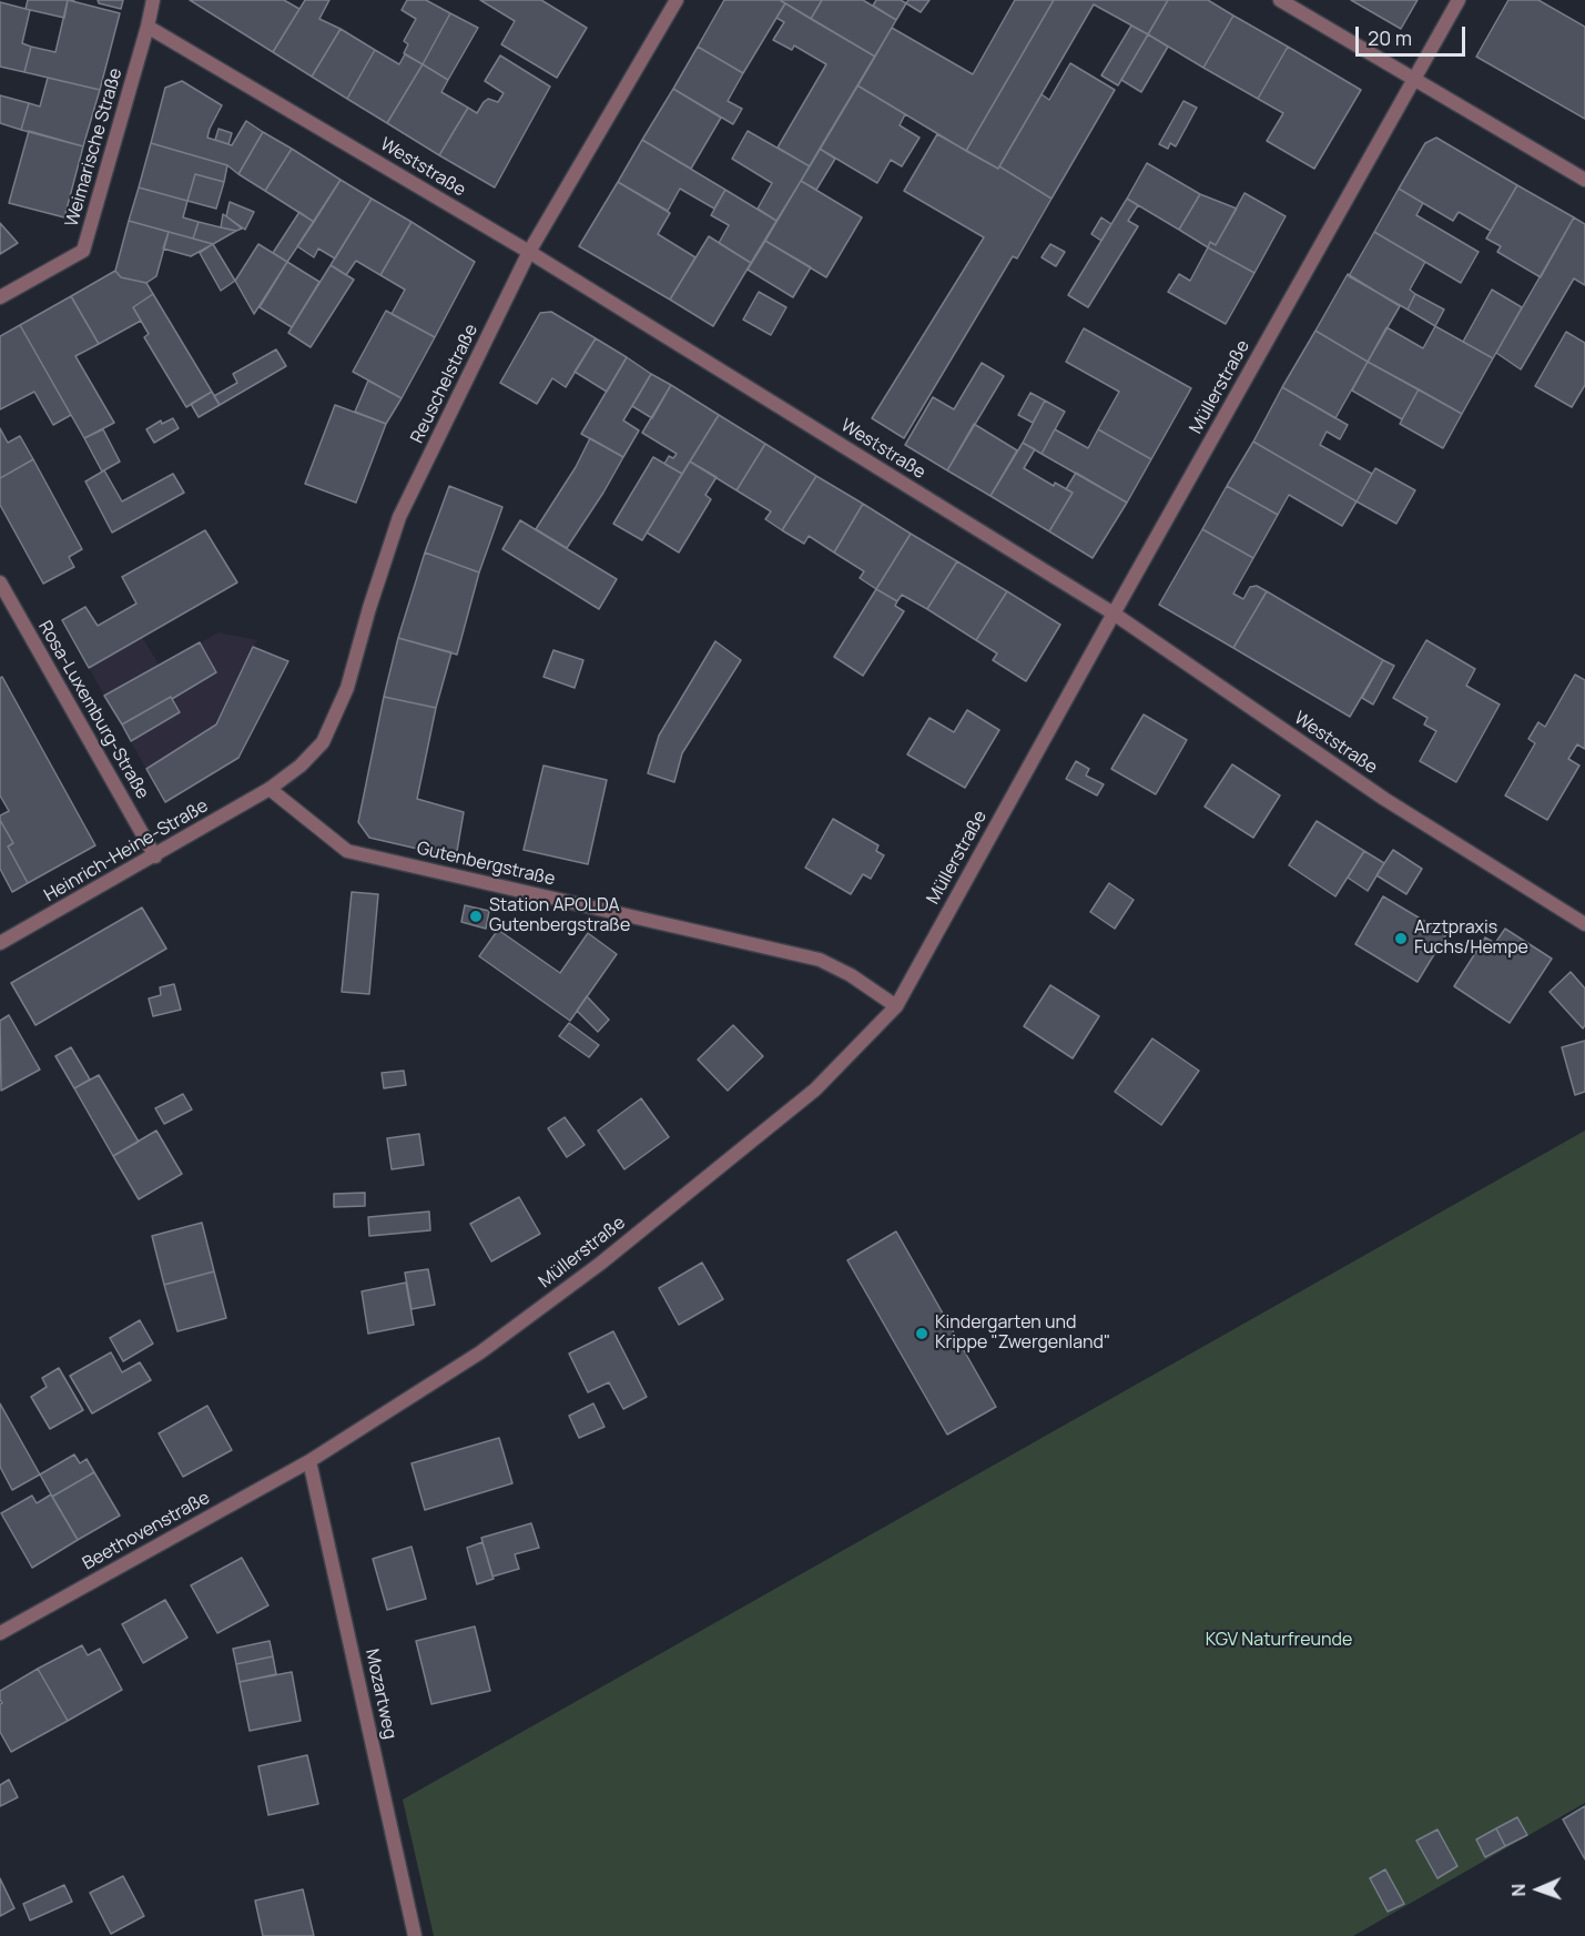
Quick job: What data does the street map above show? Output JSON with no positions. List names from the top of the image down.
{
  "streets": {
    "street": [
      "Weimarische Straße",
      "Weststraße",
      "Reuschelstraße",
      "Müllerstraße",
      "Rosa-Luxemburg-Straße",
      "Heinrich-Heine-Straße",
      "Gutenbergstraße",
      "Beethovenstraße",
      "Mozartweg"
    ]
  },
  "crossings": [
    ["Weimarische Straße", "Weststraße"],
    ["Weststraße", "Reuschelstraße"],
    ["Weststraße", "Müllerstraße"],
    ["Reuschelstraße", "Heinrich-Heine-Straße"],
    ["Reuschelstraße", "Gutenbergstraße"],
    ["Müllerstraße", "Gutenbergstraße"],
    ["Müllerstraße", "Beethovenstraße"],
    ["Müllerstraße", "Mozartweg"],
    ["Rosa-Luxemburg-Straße", "Heinrich-Heine-Straße"],
    ["Heinrich-Heine-Straße", "Gutenbergstraße"],
    ["Beethovenstraße", "Mozartweg"]
  ],
  "parks": ["KGV Naturfreunde"],
  "places": ["Station APOLDA Gutenbergstraße", "Arztpraxis Fuchs/Hempe", "Kindergarten und Krippe \"Zwergenland\""],
  "scale_bar": "20 m",
  "north": "left"
}
